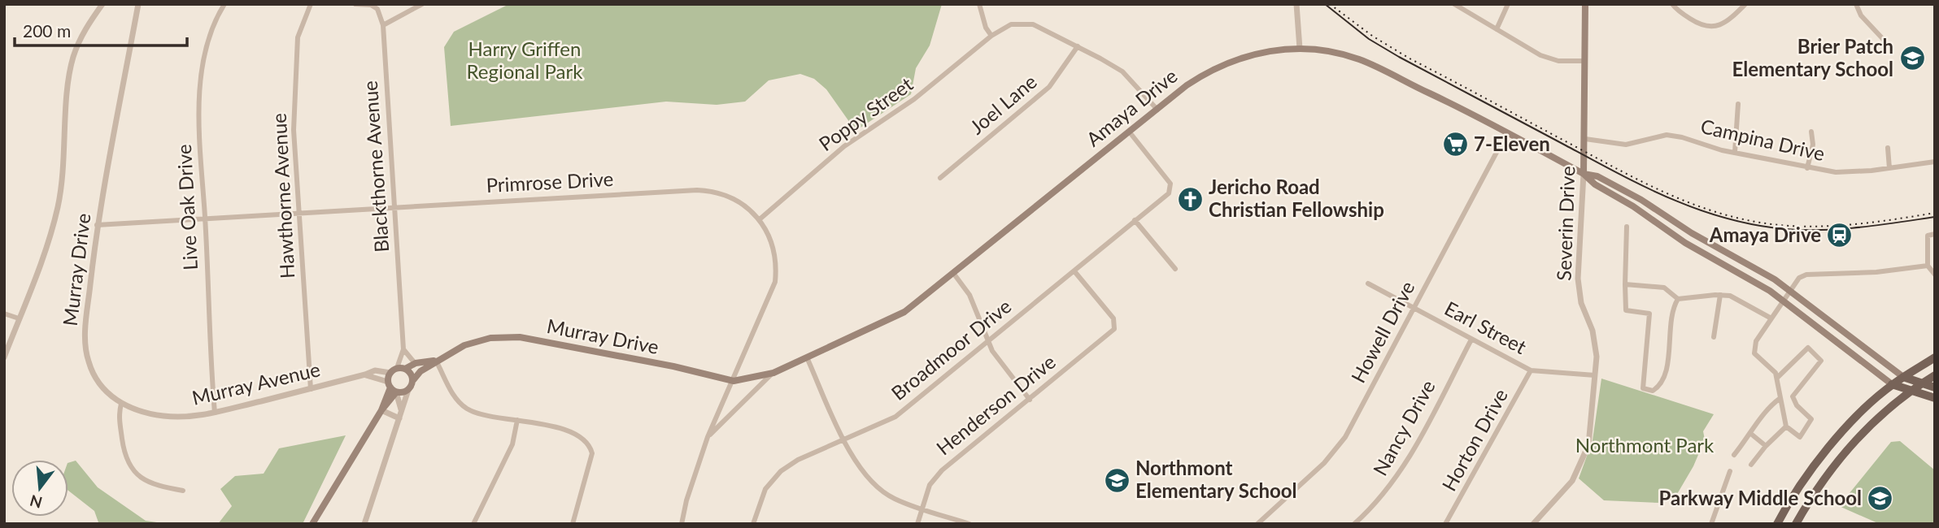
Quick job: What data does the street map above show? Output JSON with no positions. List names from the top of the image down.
{
  "streets": {
    "main road": ["Amaya Drive", "Severin Drive", "Murray Drive"],
    "street": [
      "Joel Lane",
      "Poppy Street",
      "Campina Drive",
      "Blackthorne Avenue",
      "Primrose Drive",
      "Hawthorne Avenue",
      "Live Oak Drive",
      "Earl Street",
      "Howell Drive",
      "Broadmoor Drive",
      "Murray Avenue",
      "Henderson Drive",
      "Nancy Drive",
      "Horton Drive"
    ]
  },
  "crossings": [
    ["Joel Lane", "Poppy Street"],
    ["Amaya Drive", "Poppy Street"],
    ["Amaya Drive", "Severin Drive"],
    ["Amaya Drive", "Murray Drive"],
    ["Amaya Drive", "Howell Drive"],
    ["Amaya Drive", "Broadmoor Drive"],
    ["Poppy Street", "Primrose Drive"],
    ["Campina Drive", "Severin Drive"],
    ["Blackthorne Avenue", "Primrose Drive"],
    ["Blackthorne Avenue", "Murray Avenue"],
    ["Primrose Drive", "Hawthorne Avenue"],
    ["Primrose Drive", "Live Oak Drive"],
    ["Primrose Drive", "Murray Drive"],
    ["Hawthorne Avenue", "Murray Avenue"],
    ["Live Oak Drive", "Murray Avenue"],
    ["Severin Drive", "Earl Street"],
    ["Murray Drive", "Murray Avenue"],
    ["Earl Street", "Howell Drive"],
    ["Earl Street", "Nancy Drive"],
    ["Earl Street", "Horton Drive"],
    ["Broadmoor Drive", "Henderson Drive"]
  ],
  "parks": ["Harry Griffen Regional Park", "Northmont Park"],
  "places": {
    "school or university": ["Brier Patch Elementary School", "Northmont Elementary School", "Parkway Middle School"],
    "supermarket": ["7-Eleven"],
    "church": ["Jericho Road Christian Fellowship"],
    "station": ["Amaya Drive"]
  },
  "scale_bar": "200 m",
  "north": "bottom"
}
